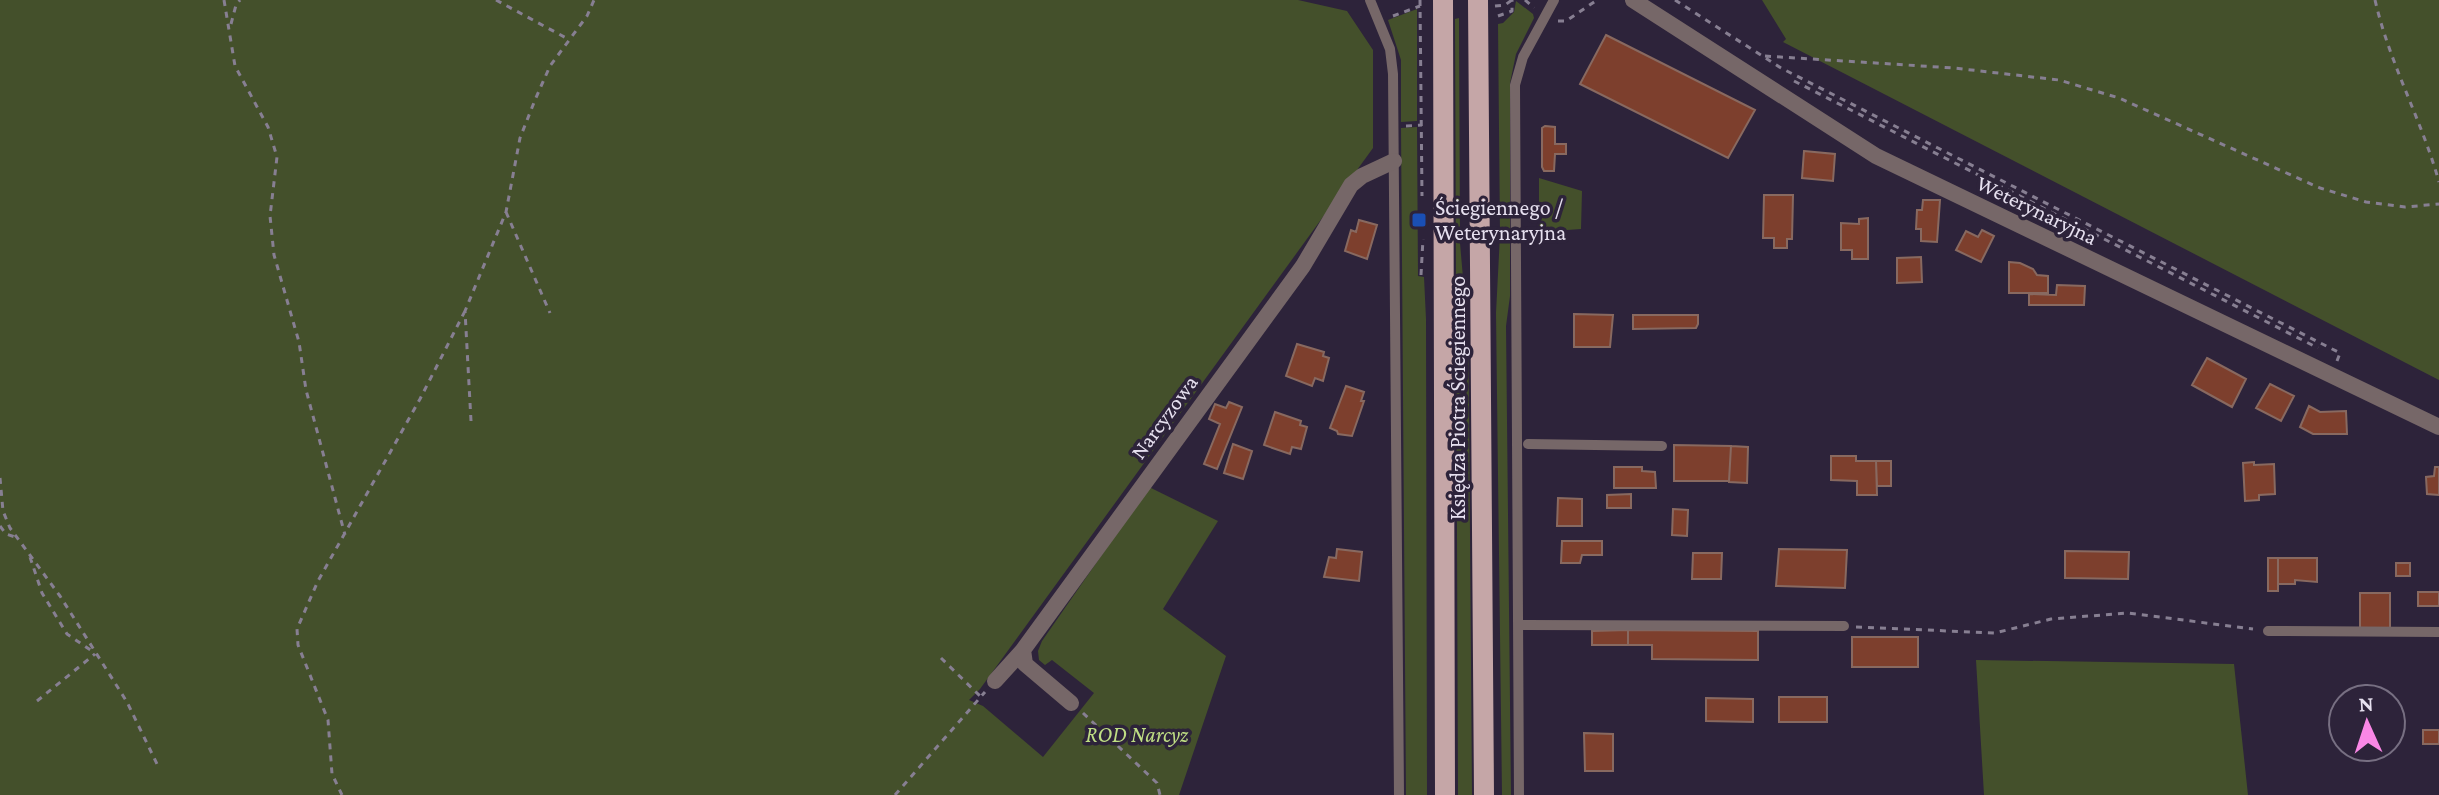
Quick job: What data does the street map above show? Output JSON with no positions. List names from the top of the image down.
{
  "streets": {
    "main road": ["Księdza Piotra Ściegiennego"],
    "street": ["Weterynaryjna", "Narcyzowa"]
  },
  "parks": ["ROD Narcyz"],
  "places": {
    "transit": ["Ściegiennego / Weterynaryjna"]
  },
  "north": "top"
}
